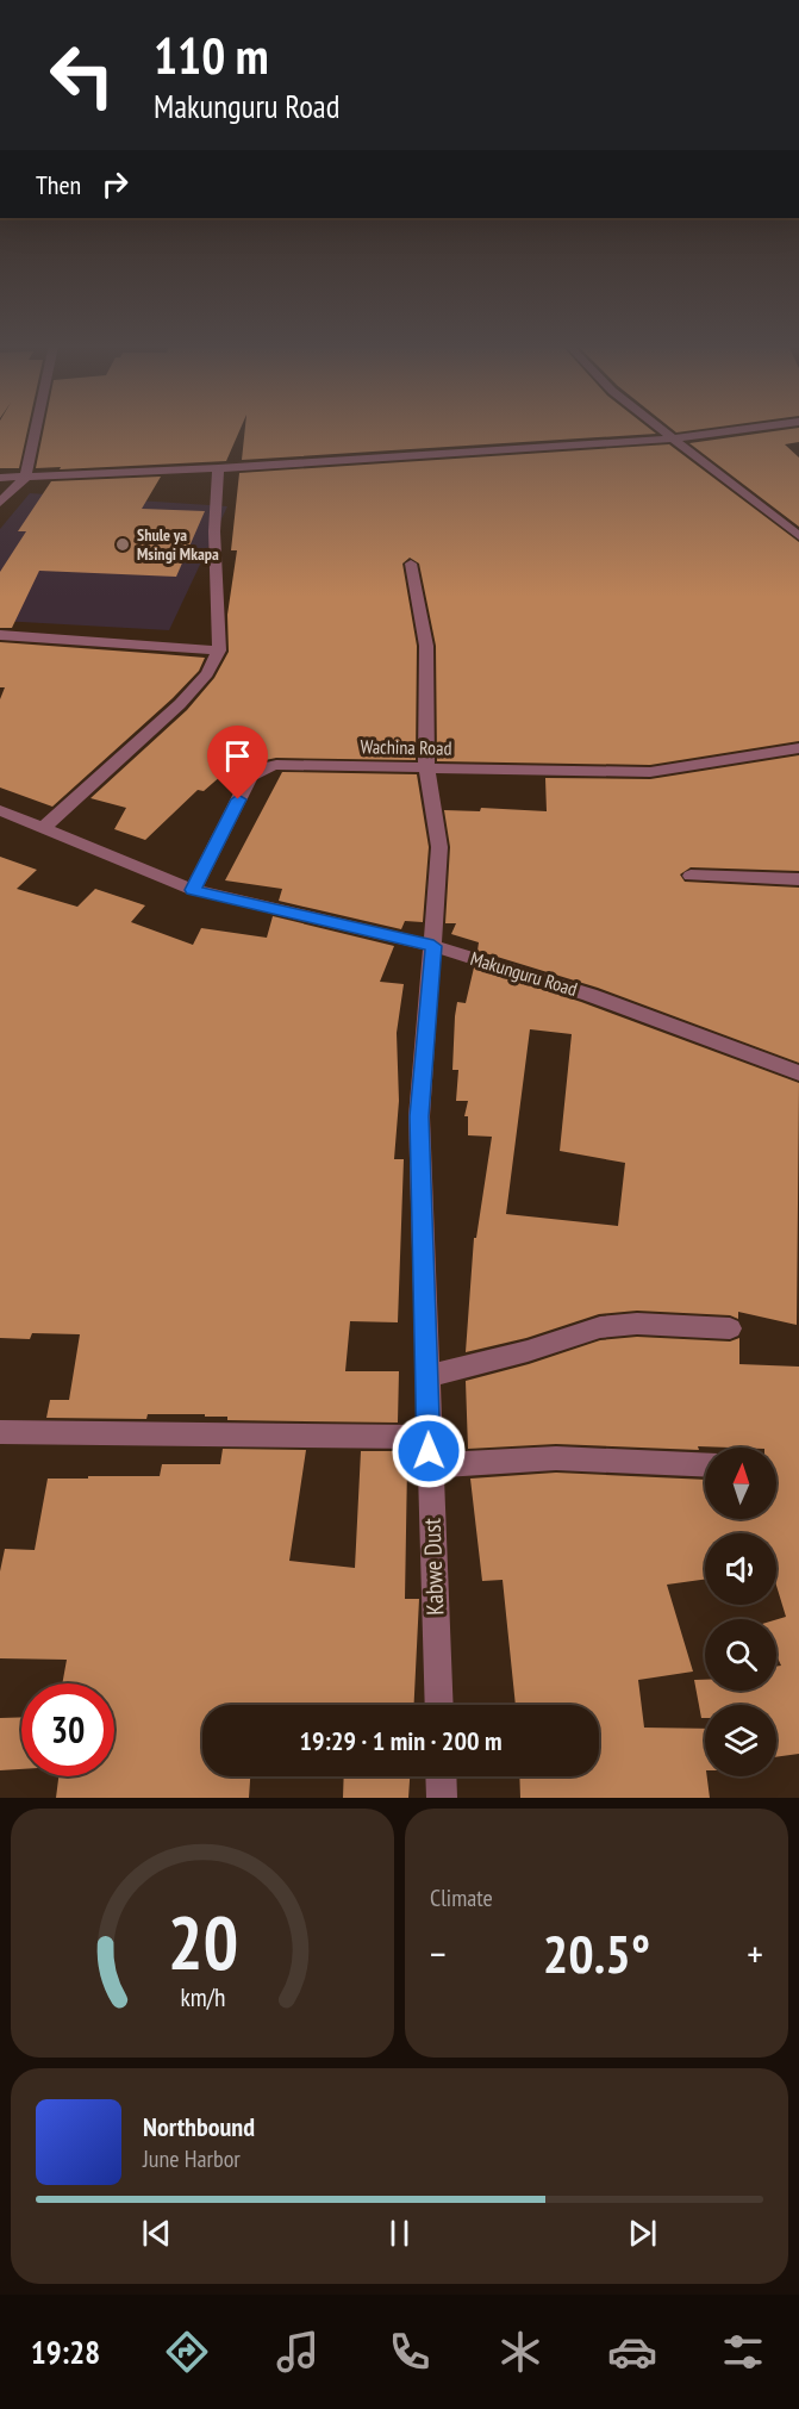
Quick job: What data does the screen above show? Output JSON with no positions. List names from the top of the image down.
{
  "streets": {
    "street": ["Wachina Road", "Makunguru Road", "Kabwe Dust"]
  },
  "crossings": [
    ["Wachina Road", "Makunguru Road"],
    ["Wachina Road", "Kabwe Dust"],
    ["Makunguru Road", "Kabwe Dust"]
  ],
  "places": ["Shule ya Msingi Mkapa"],
  "north": "top",
  "page": {
    "turn": ["110 m", "Makunguru Road"],
    "then": "Then",
    "limit": "30",
    "trip": "19:29 · 1 min · 200 m",
    "tile": "Climate",
    "heat": ["−", "20.5°", "+"],
    "song": ["Northbound", "June Harbor"],
    "tabs": "19:28",
    "gauge": ["20", "km/h"]
  }
}
